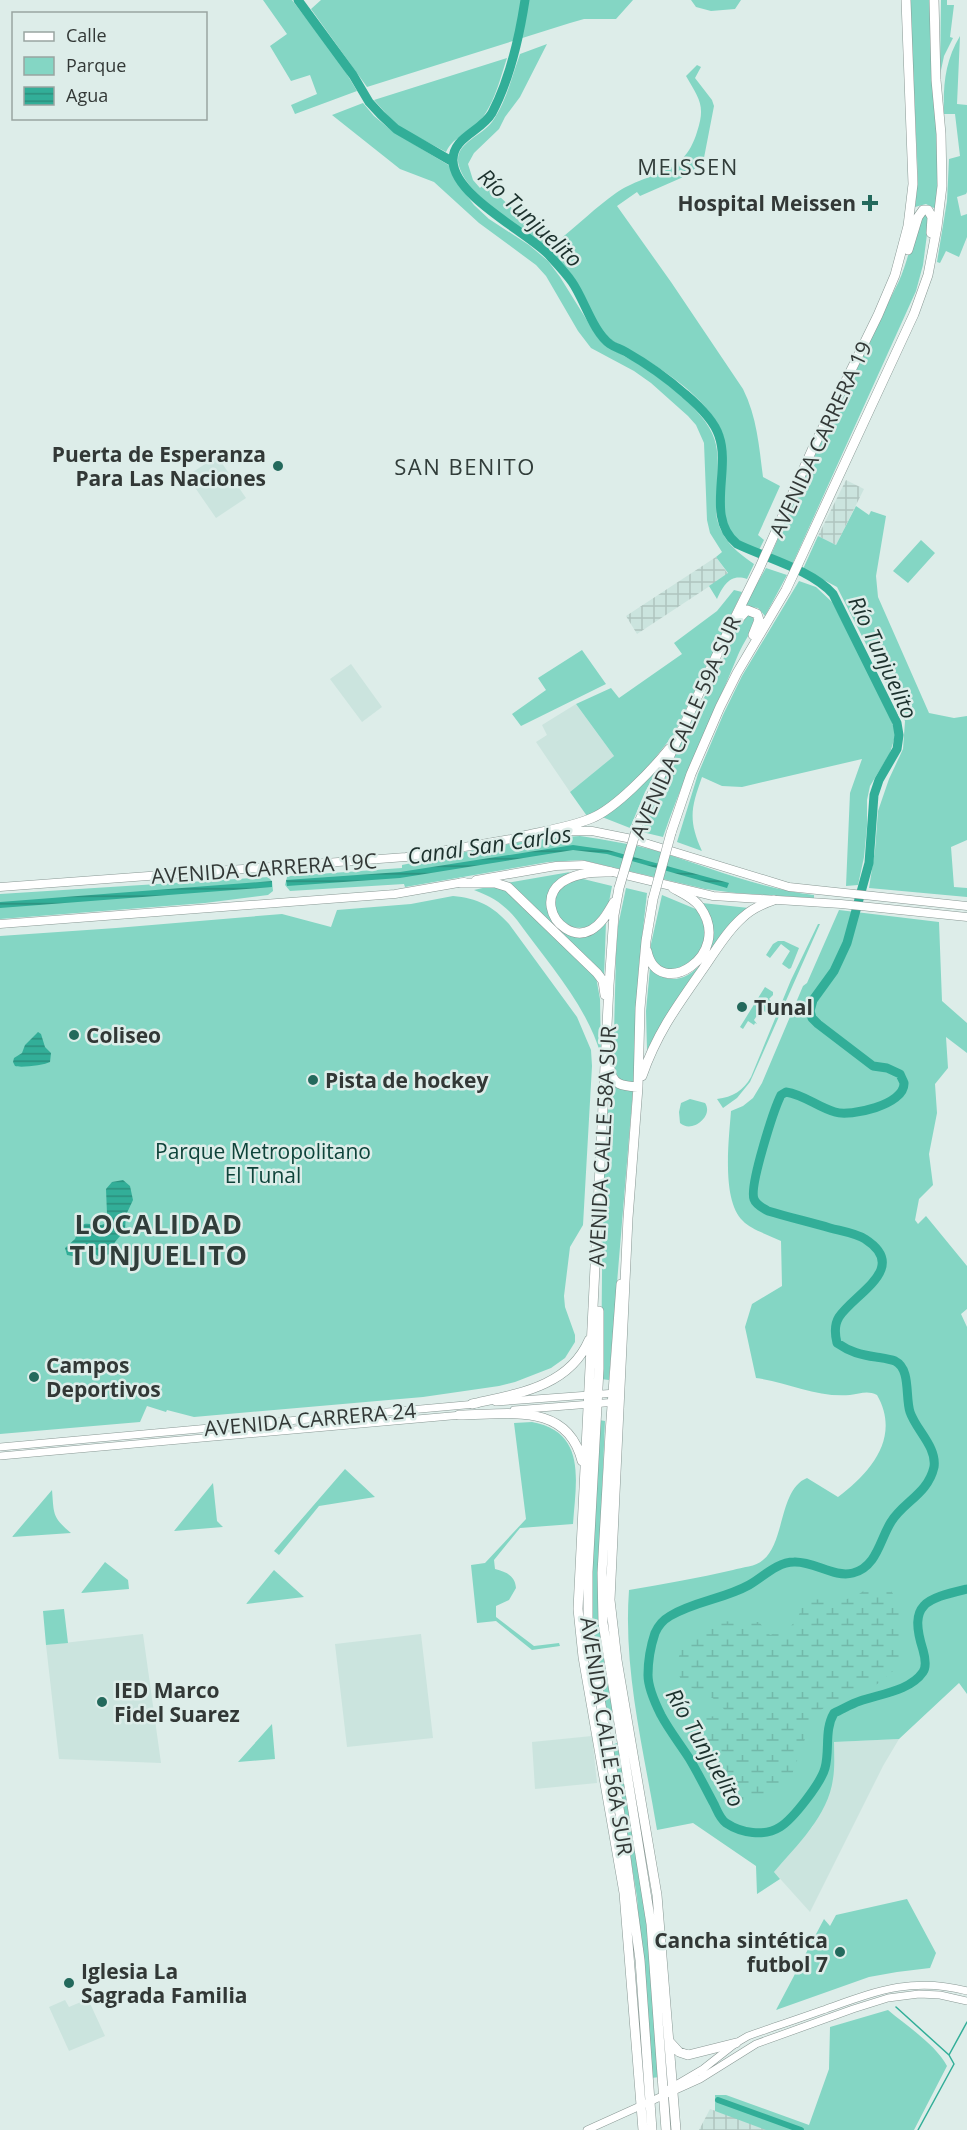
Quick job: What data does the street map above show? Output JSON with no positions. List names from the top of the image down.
{
  "streets": {
    "highway": [
      "AVENIDA CARRERA 19",
      "AVENIDA CALLE 59A SUR",
      "AVENIDA CALLE 58A SUR",
      "AVENIDA CALLE 56A SUR"
    ],
    "main road": ["AVENIDA CARRERA 19C", "AVENIDA CARRERA 24"]
  },
  "crossings": [
    ["AVENIDA CARRERA 19", "AVENIDA CALLE 59A SUR"],
    ["AVENIDA CALLE 59A SUR", "AVENIDA CALLE 58A SUR"],
    ["AVENIDA CALLE 58A SUR", "AVENIDA CARRERA 24"],
    ["AVENIDA CALLE 58A SUR", "AVENIDA CALLE 56A SUR"],
    ["AVENIDA CARRERA 24", "AVENIDA CALLE 56A SUR"]
  ],
  "districts": ["MEISSEN", "SAN BENITO", "LOCALIDAD TUNJUELITO"],
  "water": ["Río Tunjuelito", "Canal San Carlos"],
  "parks": ["Parque Metropolitano El Tunal"],
  "places": {
    "health": ["Hospital Meissen"],
    "other": [
      "Puerta de Esperanza Para Las Naciones",
      "Tunal",
      "Coliseo",
      "Pista de hockey",
      "Campos Deportivos",
      "IED Marco Fidel Suarez",
      "Cancha sintética futbol 7",
      "Iglesia La Sagrada Familia"
    ]
  },
  "legend": ["Calle", "Parque", "Agua"]
}
